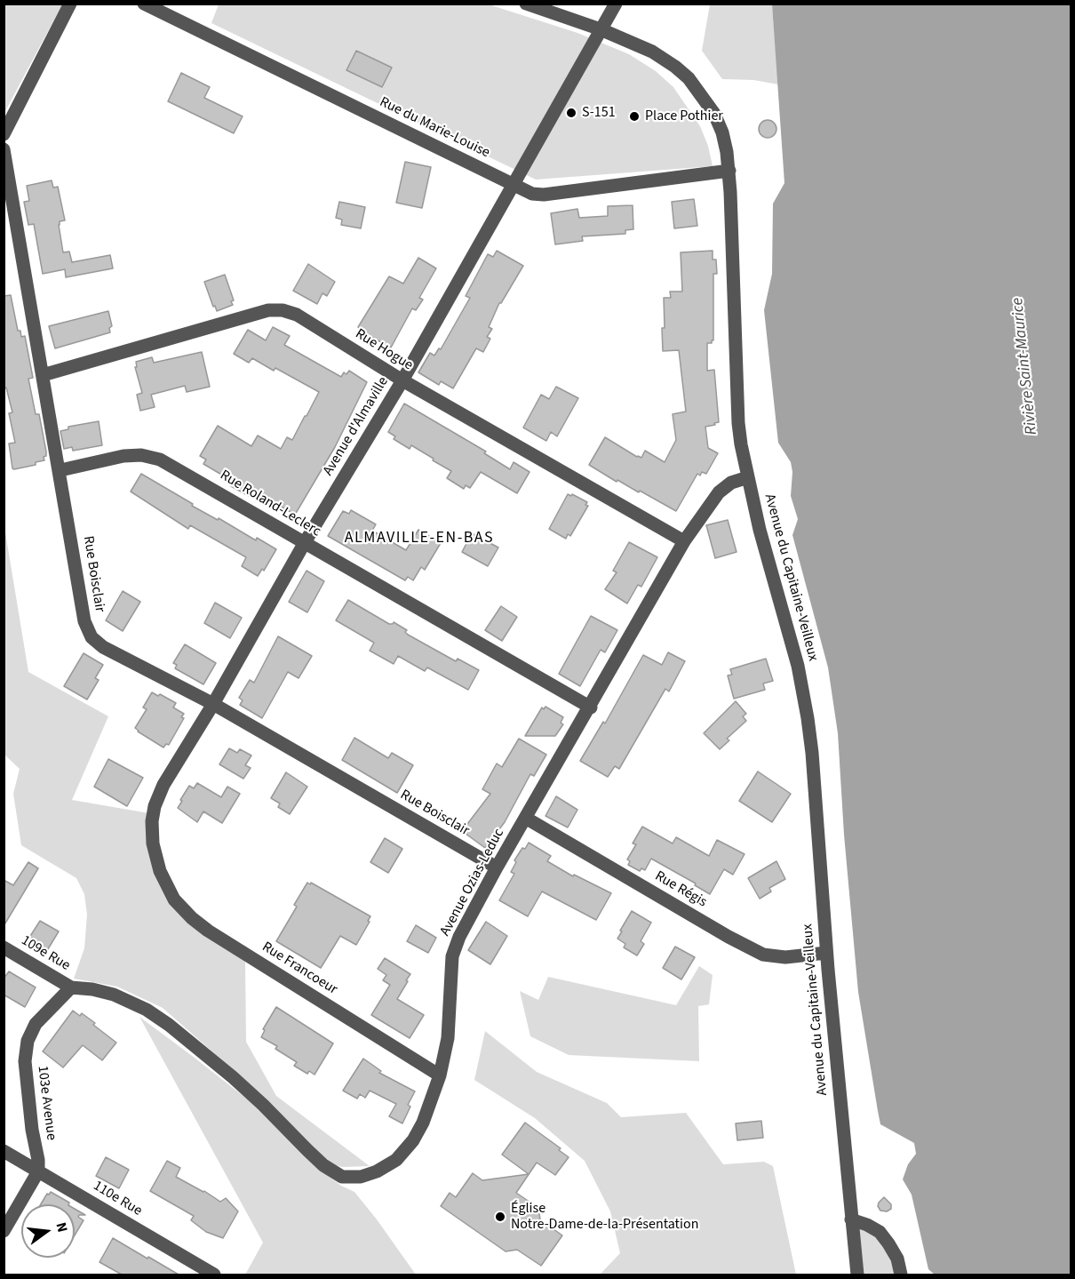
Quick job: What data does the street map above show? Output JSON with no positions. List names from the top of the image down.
{
  "streets": {
    "street": [
      "Rue du Marie-Louise",
      "Rue Hogue",
      "Avenue d'Almaville",
      "Rue Roland-Leclerc",
      "Rue Boisclair",
      "Avenue du Capitaine-Veilleux",
      "Avenue Ozias-Leduc",
      "Rue Régis",
      "109e Rue",
      "Rue Francoeur",
      "103e Avenue",
      "110e Rue"
    ]
  },
  "crossings": [
    ["Rue du Marie-Louise", "Avenue d'Almaville"],
    ["Rue du Marie-Louise", "Avenue du Capitaine-Veilleux"],
    ["Rue Hogue", "Avenue d'Almaville"],
    ["Rue Hogue", "Rue Boisclair"],
    ["Rue Hogue", "Avenue Ozias-Leduc"],
    ["Avenue d'Almaville", "Rue Roland-Leclerc"],
    ["Avenue d'Almaville", "Rue Boisclair"],
    ["Avenue d'Almaville", "Avenue du Capitaine-Veilleux"],
    ["Avenue d'Almaville", "Rue Francoeur"],
    ["Rue Roland-Leclerc", "Rue Boisclair"],
    ["Rue Roland-Leclerc", "Avenue Ozias-Leduc"],
    ["Rue Boisclair", "Avenue Ozias-Leduc"],
    ["Avenue du Capitaine-Veilleux", "Avenue Ozias-Leduc"],
    ["Avenue du Capitaine-Veilleux", "Rue Régis"],
    ["Avenue Ozias-Leduc", "Rue Régis"],
    ["Avenue Ozias-Leduc", "109e Rue"],
    ["Avenue Ozias-Leduc", "Rue Francoeur"],
    ["Avenue Ozias-Leduc", "103e Avenue"],
    ["109e Rue", "103e Avenue"],
    ["103e Avenue", "110e Rue"]
  ],
  "districts": ["ALMAVILLE-EN-BAS"],
  "water": ["Rivière Saint-Maurice"],
  "places": ["S-151", "Place Pothier", "Église Notre-Dame-de-la-Présentation"],
  "north": "right"
}
